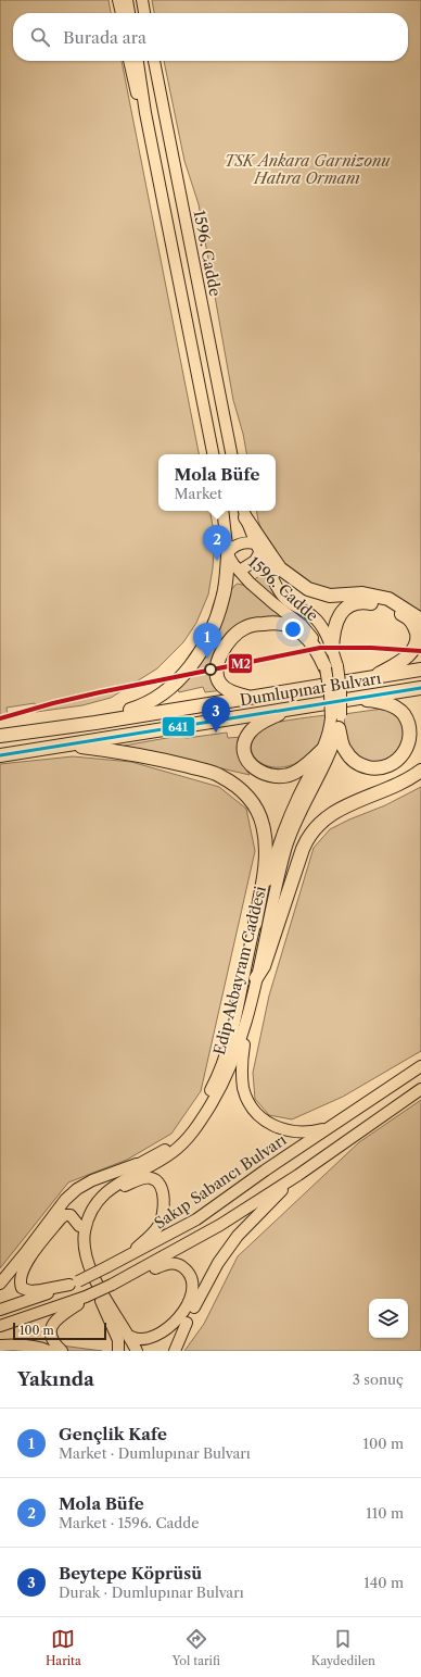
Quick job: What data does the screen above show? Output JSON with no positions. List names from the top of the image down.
{
  "streets": {
    "highway": ["Dumlupınar Bulvarı"],
    "main road": ["1596. Cadde", "Edip Akbayram Caddesi", "Sakıp Sabancı Bulvarı"]
  },
  "parks": ["TSK Ankara Garnizonu Hatıra Ormanı"],
  "lines": ["transit line M2", "transit line 641"],
  "scale_bar": "100 m",
  "page": {
    "search": "Burada ara",
    "popup": ["Mola Büfe", "Market"],
    "pins": ["2", "1", "3"],
    "scale": "100 m",
    "heading": ["Yakında", "3 sonuç"],
    "list": [
      {
        "mark": "1",
        "name": "Gençlik Kafe",
        "note": "Market · Dumlupınar Bulvarı",
        "value": "100 m"
      },
      {
        "mark": "2",
        "name": "Mola Büfe",
        "note": "Market · 1596. Cadde",
        "value": "110 m"
      },
      {
        "mark": "3",
        "name": "Beytepe Köprüsü",
        "note": "Durak · Dumlupınar Bulvarı",
        "value": "140 m"
      }
    ],
    "nav": ["Harita", "Yol tarifi", "Kaydedilen"]
  }
}
